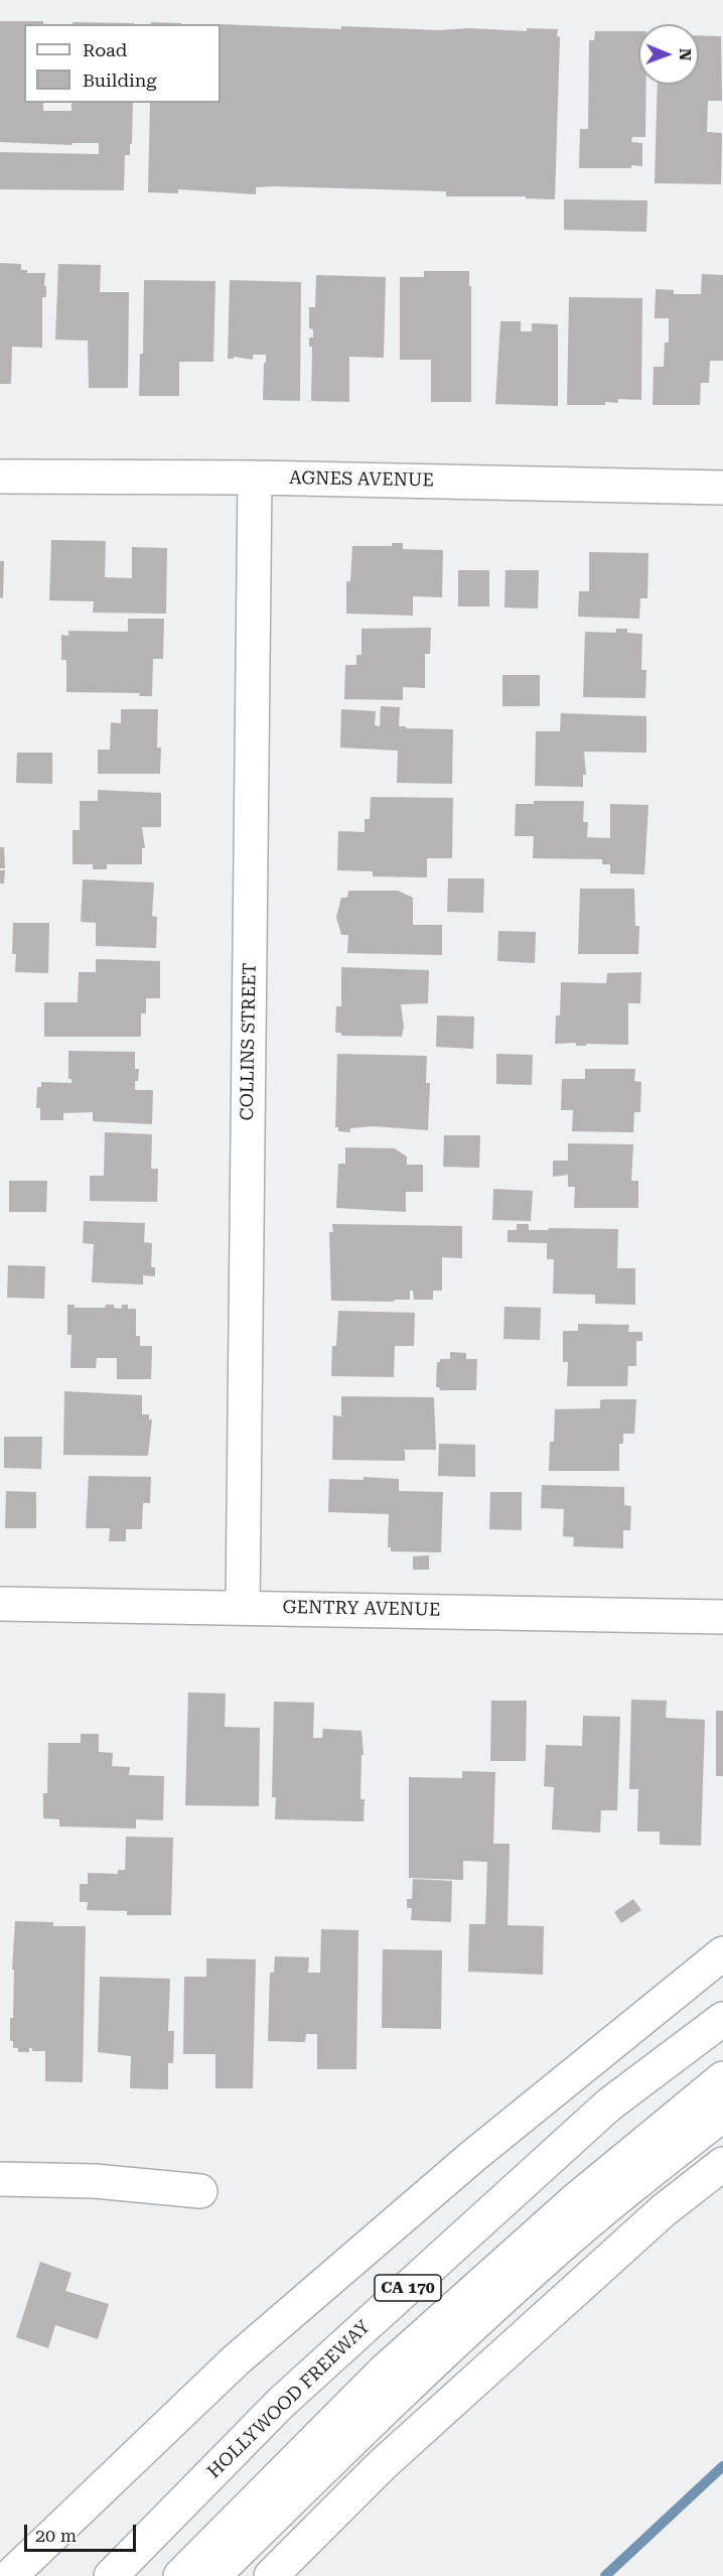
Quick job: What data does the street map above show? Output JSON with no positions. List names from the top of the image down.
{
  "streets": {
    "main road": [
      "AGNES AVENUE",
      "COLLINS STREET",
      "GENTRY AVENUE",
      "CA 170",
      "HOLLYWOOD FREEWAY"
    ]
  },
  "crossings": [
    ["AGNES AVENUE", "COLLINS STREET"],
    ["COLLINS STREET", "GENTRY AVENUE"]
  ],
  "legend": ["Road", "Building"],
  "scale_bar": "20 m",
  "north": "right"
}
